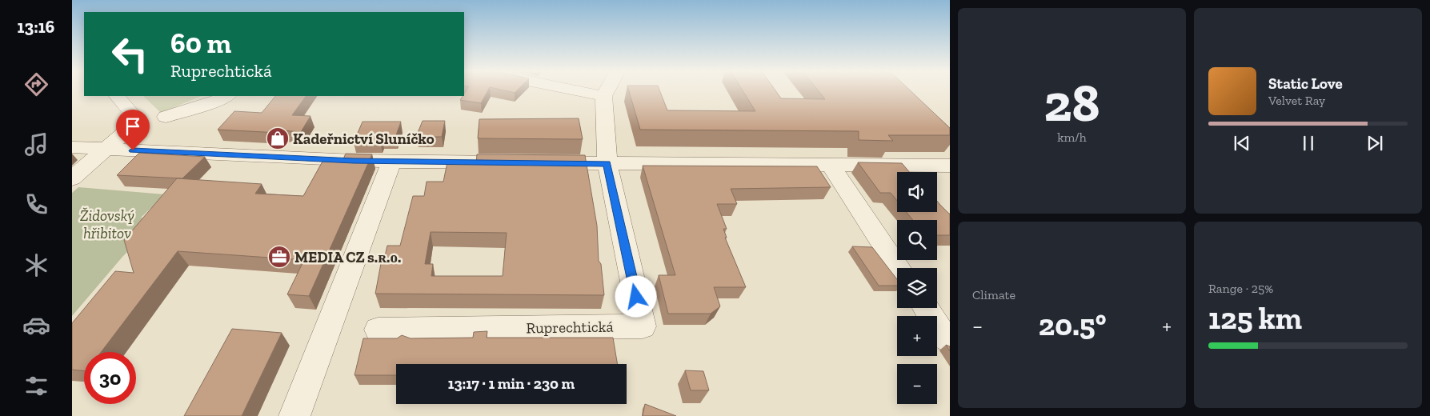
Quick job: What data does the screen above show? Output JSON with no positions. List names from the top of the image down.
{
  "streets": {
    "street": ["Ruprechtická"]
  },
  "parks": ["Židovský hřibitov"],
  "places": {
    "shop": ["Kadeřnictví Sluníčko"],
    "office": ["MEDIA CZ s.ʀ.ᴏ."]
  },
  "page": {
    "tabs": "13:16",
    "tile": [
      ["28", "km/h"],
      "Climate",
      ["Range · 25%", "125 km"]
    ],
    "turn": ["60 m", "Ruprechtická"],
    "song": ["Static Love", "Velvet Ray"],
    "map_buttons": ["+", "−"],
    "heat": ["−", "20.5°", "+"],
    "limit": "30",
    "trip": "13:17 · 1 min · 230 m"
  }
}
